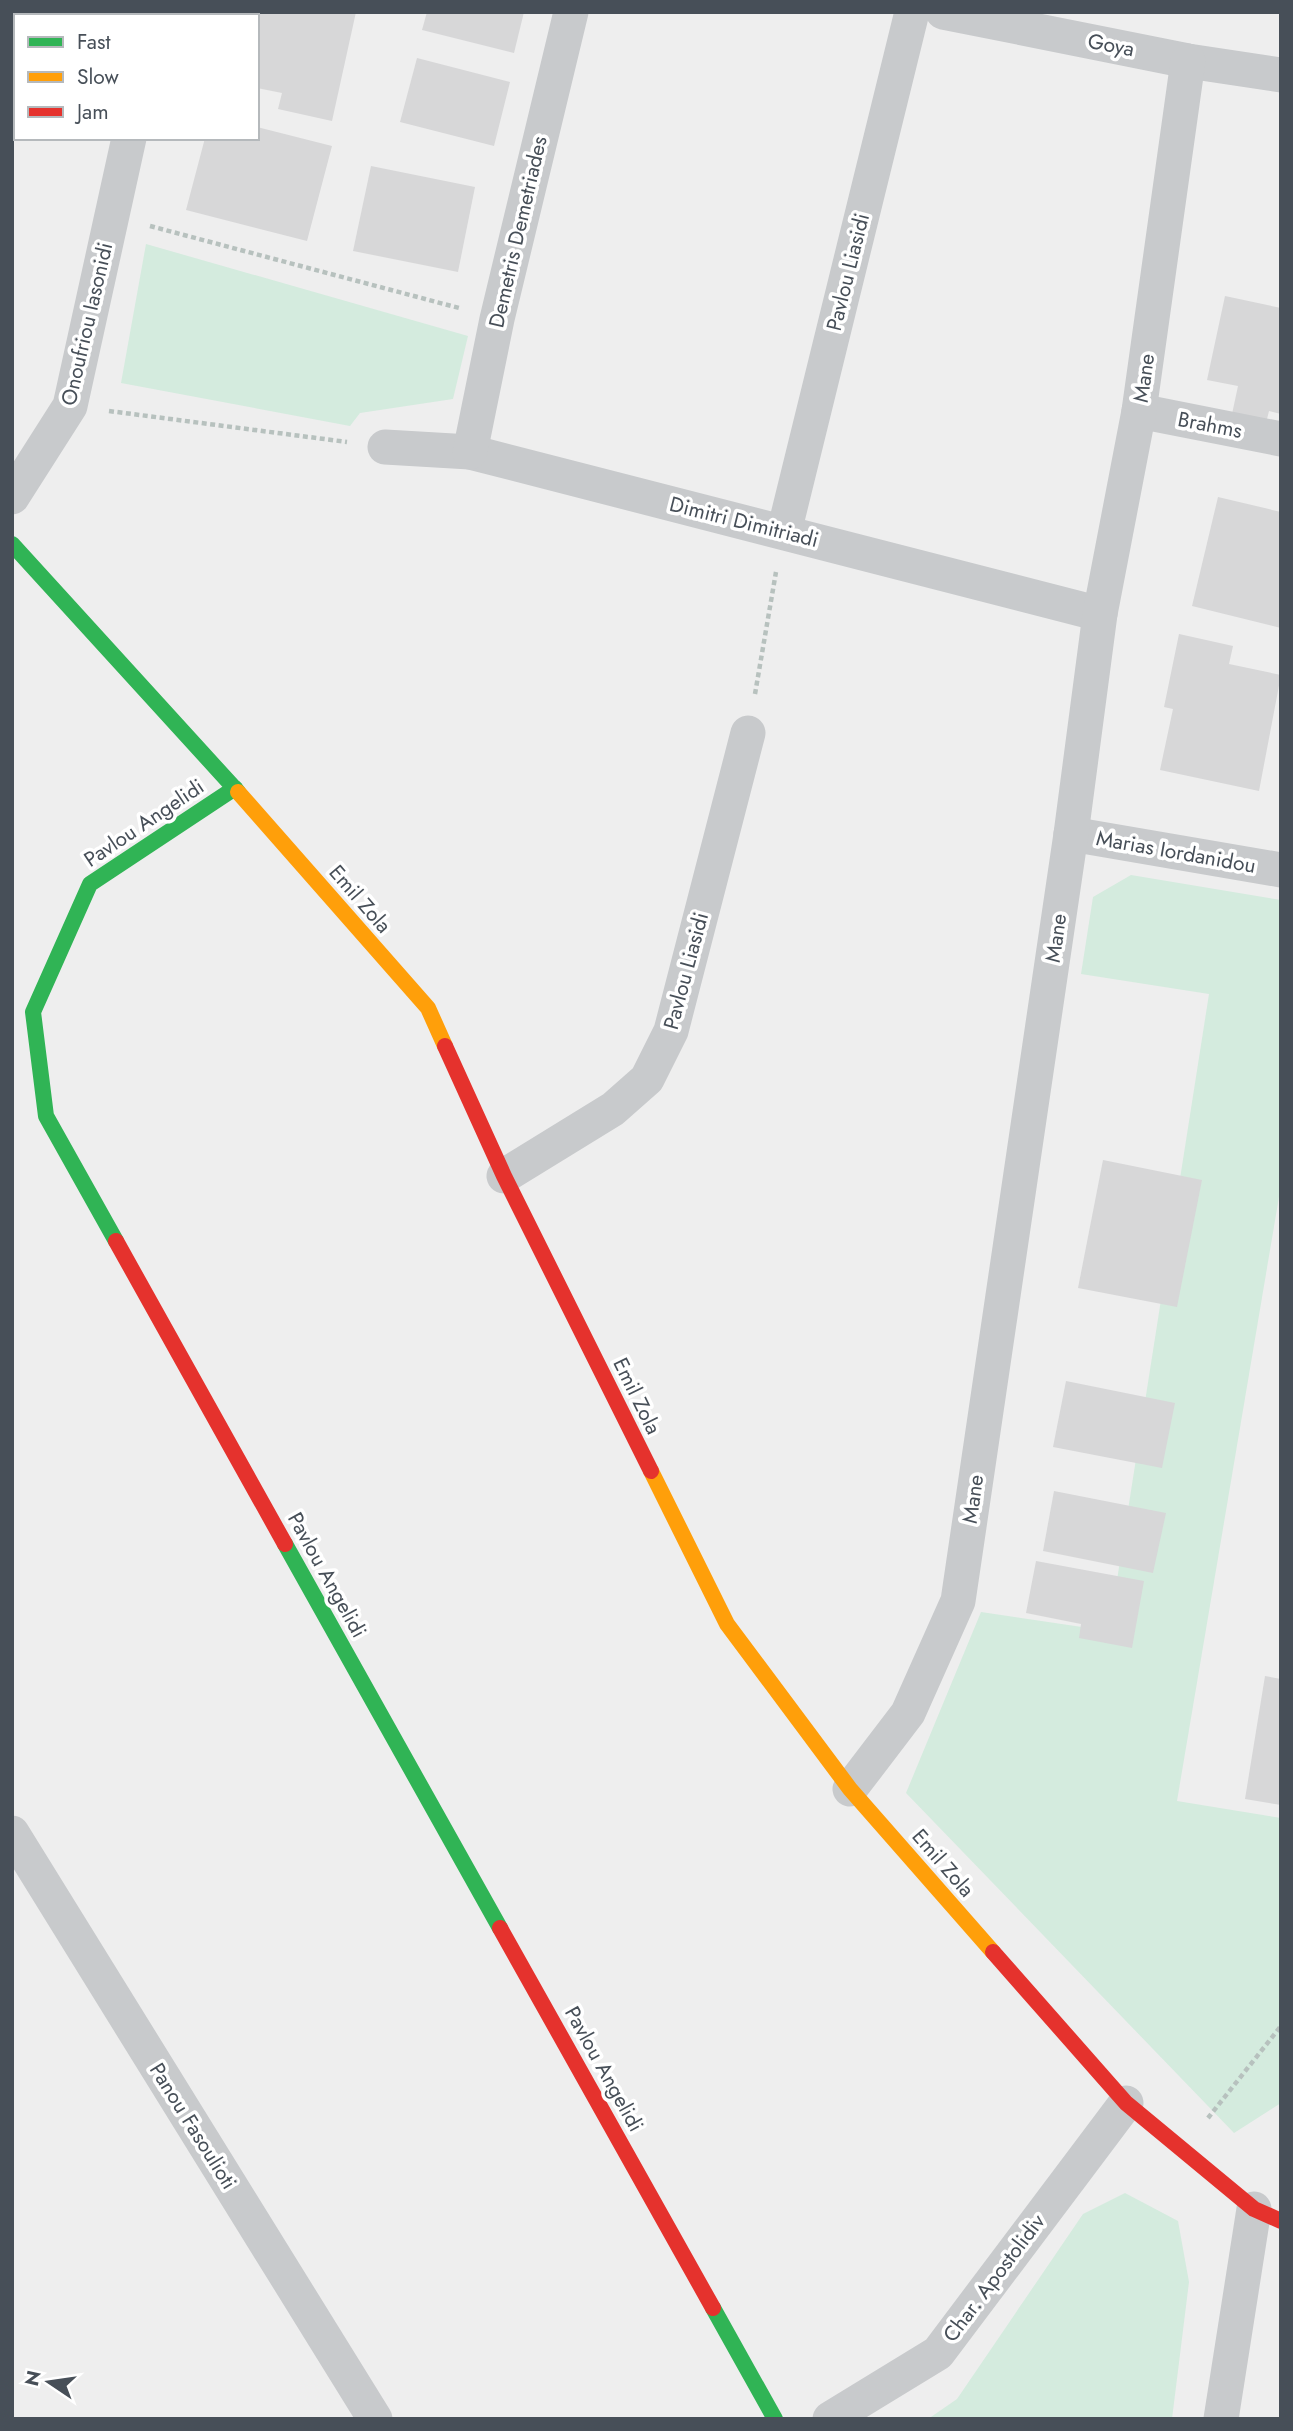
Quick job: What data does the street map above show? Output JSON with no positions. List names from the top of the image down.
{
  "streets": {
    "street": [
      "Goya",
      "Demetris Demetriades",
      "Pavlou Liasidi",
      "Onoufriou Iasonidi",
      "Mane",
      "Brahms",
      "Dimitri Dimitriadi",
      "Pavlou Angelidi",
      "Marias Iordanidou",
      "Emil Zola",
      "Panou Fasoulioti",
      "Char. Apostolidiv"
    ]
  },
  "crossings": [
    ["Goya", "Mane"],
    ["Demetris Demetriades", "Dimitri Dimitriadi"],
    ["Pavlou Liasidi", "Dimitri Dimitriadi"],
    ["Pavlou Liasidi", "Emil Zola"],
    ["Mane", "Brahms"],
    ["Mane", "Dimitri Dimitriadi"],
    ["Mane", "Marias Iordanidou"],
    ["Mane", "Emil Zola"],
    ["Pavlou Angelidi", "Emil Zola"],
    ["Emil Zola", "Char. Apostolidiv"]
  ],
  "legend": ["Fast", "Slow", "Jam"],
  "north": "left"
}
